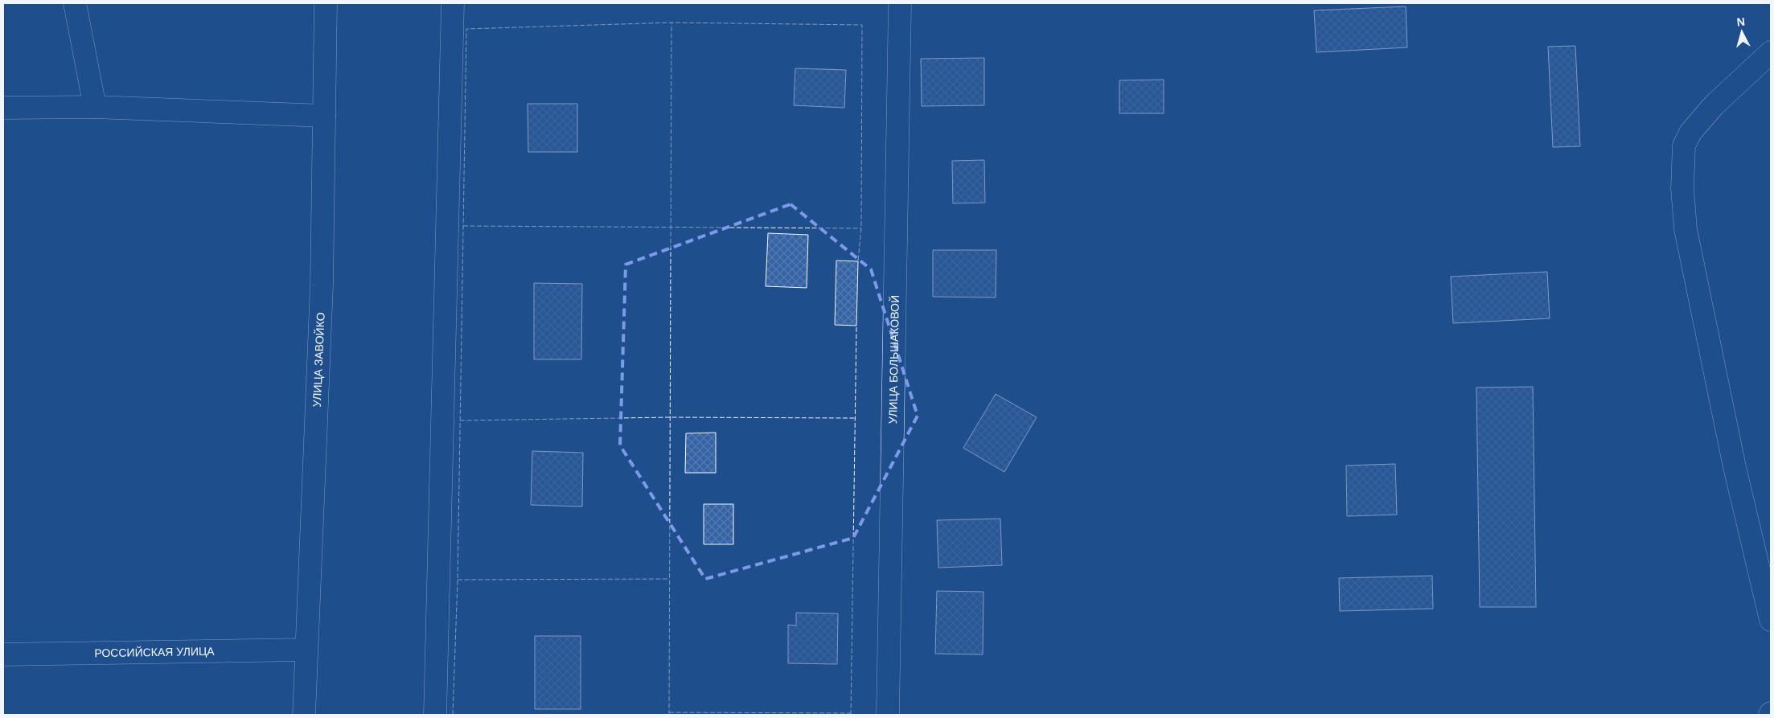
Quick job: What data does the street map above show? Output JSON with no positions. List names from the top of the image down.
{
  "streets": {
    "street": ["УЛИЦА БОЛЬШАКОВОЙ", "УЛИЦА ЗАВОЙКО", "РОССИЙСКАЯ УЛИЦА"]
  },
  "crossings": [
    ["УЛИЦА ЗАВОЙКО", "РОССИЙСКАЯ УЛИЦА"]
  ],
  "north": "top"
}
